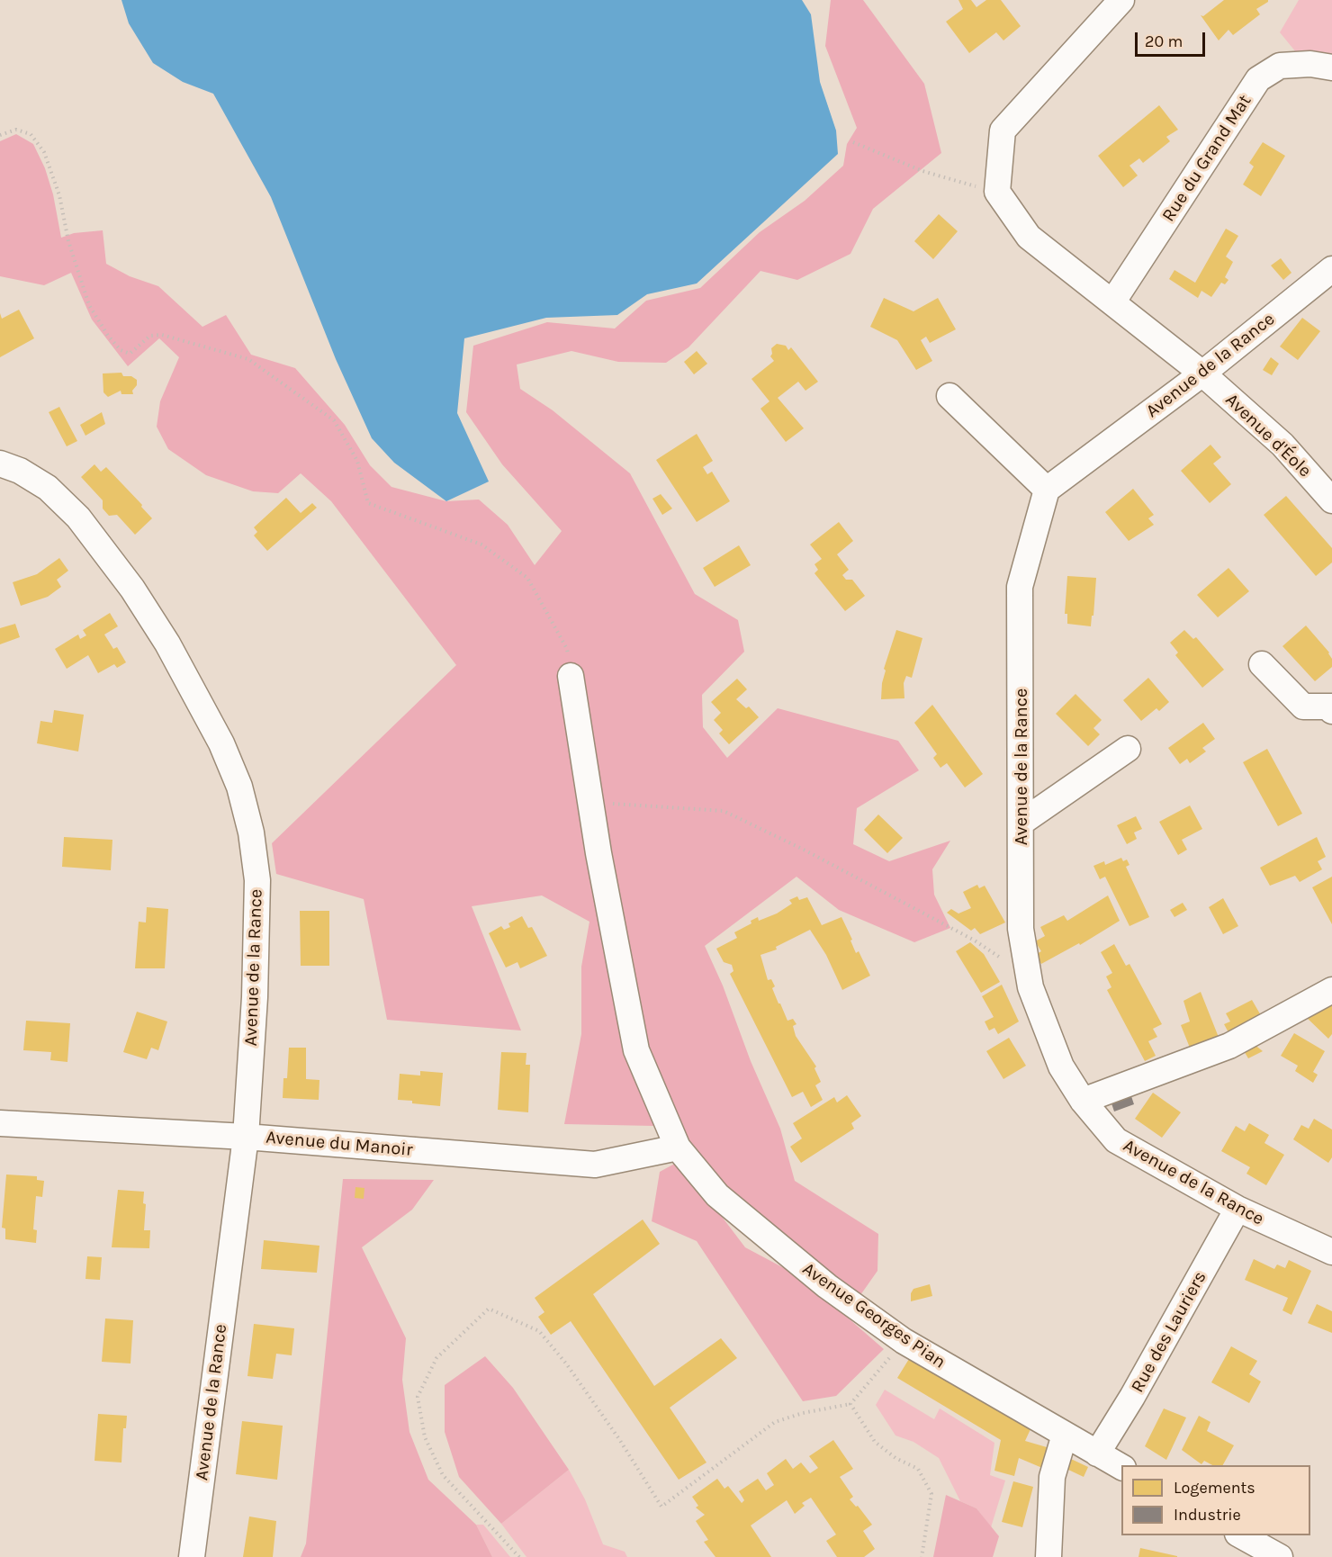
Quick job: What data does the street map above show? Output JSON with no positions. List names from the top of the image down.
{
  "streets": {
    "street": [
      "Rue du Grand Mat",
      "Avenue de la Rance",
      "Avenue d'Éole",
      "Avenue du Manoir",
      "Avenue Georges Pian",
      "Rue des Lauriers"
    ]
  },
  "crossings": [
    ["Avenue de la Rance", "Avenue d'Éole"],
    ["Avenue de la Rance", "Avenue du Manoir"],
    ["Avenue de la Rance", "Rue des Lauriers"],
    ["Avenue du Manoir", "Avenue Georges Pian"],
    ["Avenue Georges Pian", "Rue des Lauriers"]
  ],
  "legend": ["Logements", "Industrie"],
  "scale_bar": "20 m"
}
